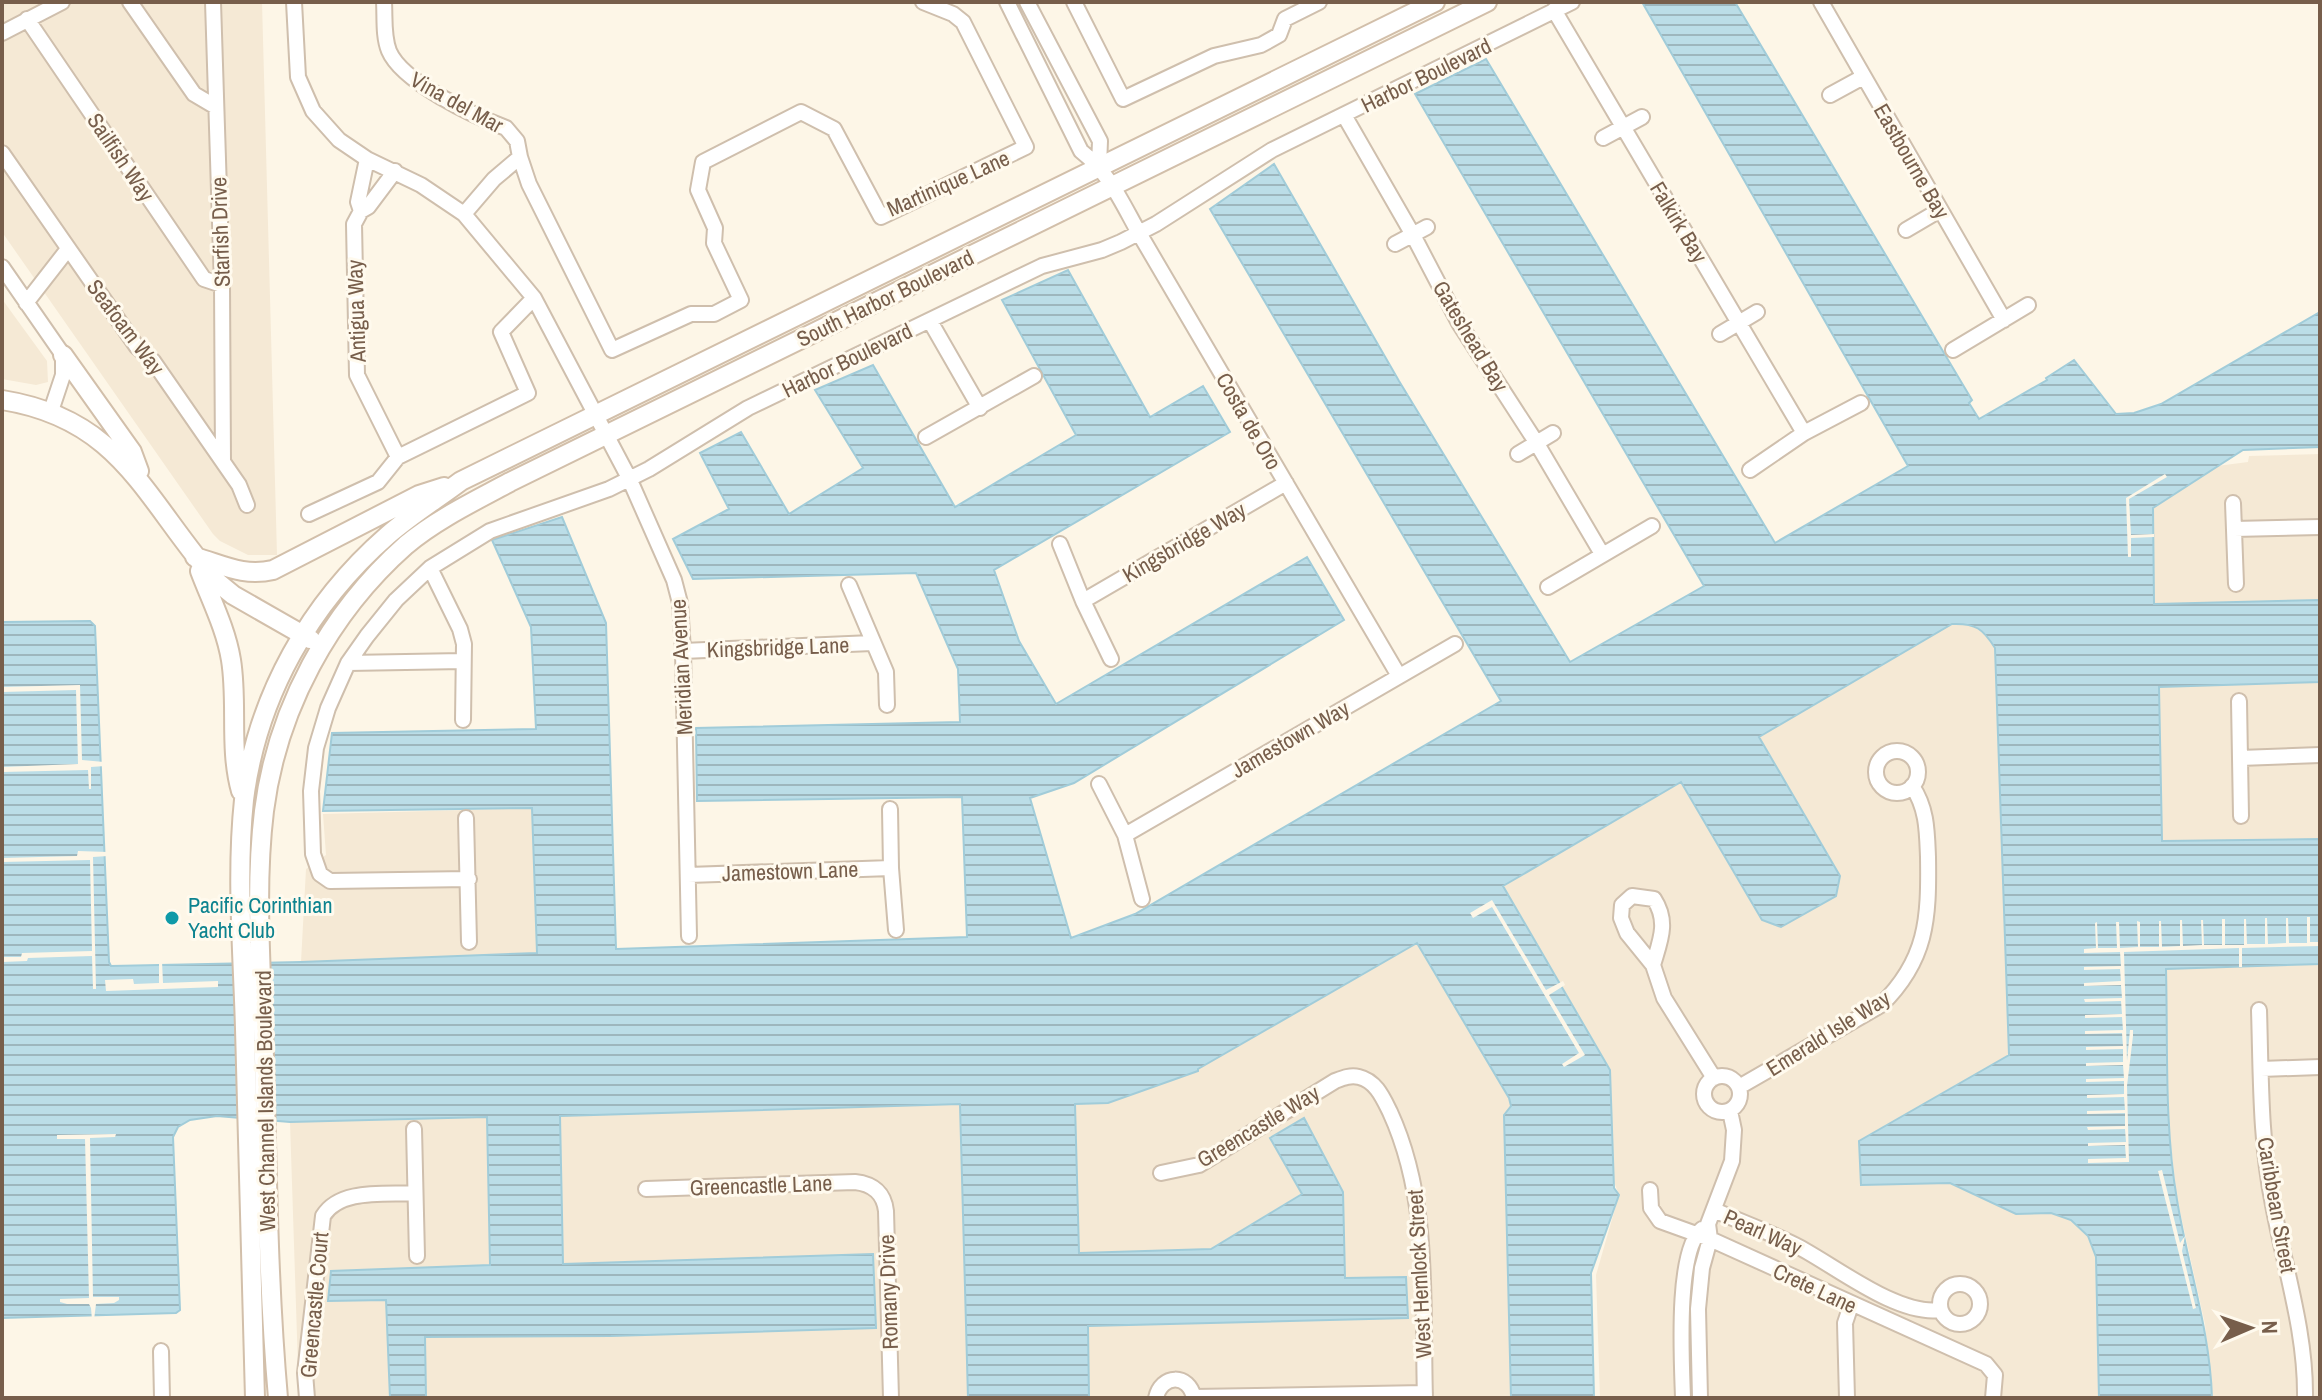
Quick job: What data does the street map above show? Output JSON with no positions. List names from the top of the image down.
{
  "streets": {
    "main road": ["South Harbor Boulevard", "West Channel Islands Boulevard"],
    "street": [
      "Harbor Boulevard",
      "Vina del Mar",
      "Sailfish Way",
      "Eastbourne Bay",
      "Martinique Lane",
      "Falkirk Bay",
      "Starfish Drive",
      "Antigua Way",
      "Seafoam Way",
      "Gateshead Bay",
      "Costa de Oro",
      "Kingsbridge Way",
      "Kingsbridge Lane",
      "Meridian Avenue",
      "Jamestown Way",
      "Jamestown Lane",
      "Emerald Isle Way",
      "Greencastle Way",
      "Greencastle Lane",
      "Caribbean Street",
      "Pearl Way",
      "West Hemlock Street",
      "Crete Lane",
      "Romany Drive",
      "Greencastle Court"
    ]
  },
  "crossings": [
    ["Harbor Boulevard", "Falkirk Bay"],
    ["Harbor Boulevard", "Gateshead Bay"],
    ["Harbor Boulevard", "Costa de Oro"],
    ["Harbor Boulevard", "Meridian Avenue"],
    ["Vina del Mar", "Martinique Lane"],
    ["Vina del Mar", "Meridian Avenue"],
    ["Sailfish Way", "Starfish Drive"],
    ["Starfish Drive", "Seafoam Way"],
    ["South Harbor Boulevard", "Costa de Oro"],
    ["South Harbor Boulevard", "Meridian Avenue"],
    ["South Harbor Boulevard", "West Channel Islands Boulevard"],
    ["Antigua Way", "Meridian Avenue"],
    ["Costa de Oro", "Kingsbridge Way"],
    ["Costa de Oro", "Jamestown Way"],
    ["Kingsbridge Lane", "Meridian Avenue"],
    ["Meridian Avenue", "Jamestown Lane"],
    ["Greencastle Way", "West Hemlock Street"],
    ["Greencastle Lane", "Romany Drive"]
  ],
  "places": ["Pacific Corinthian Yacht Club"],
  "north": "right"
}
